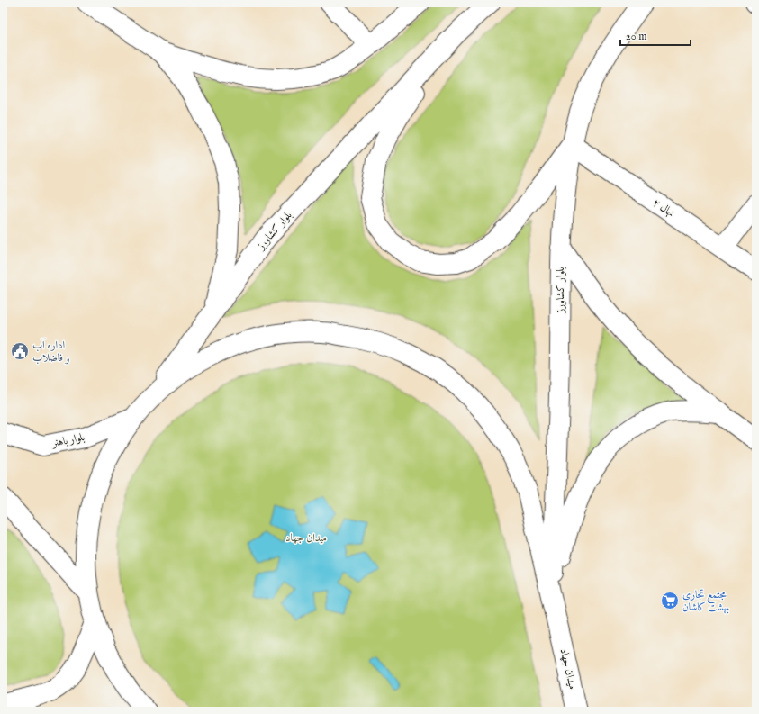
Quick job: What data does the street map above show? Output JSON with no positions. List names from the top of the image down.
{
  "streets": {
    "main road": [
      "نهال ۲",
      "بلوار کشاورز",
      "بلوار باهنر",
      "میدان جهاد"
    ]
  },
  "crossings": [
    ["نهال ۲", "بلوار کشاورز"],
    ["بلوار کشاورز", "میدان جهاد"],
    ["بلوار باهنر", "میدان جهاد"]
  ],
  "parks": ["میدان جهاد"],
  "places": {
    "public building": ["اداره آب و فاضلاب"],
    "supermarket": ["مجتمع تجاری بهشت کاشان"]
  },
  "scale_bar": "20 m"
}
